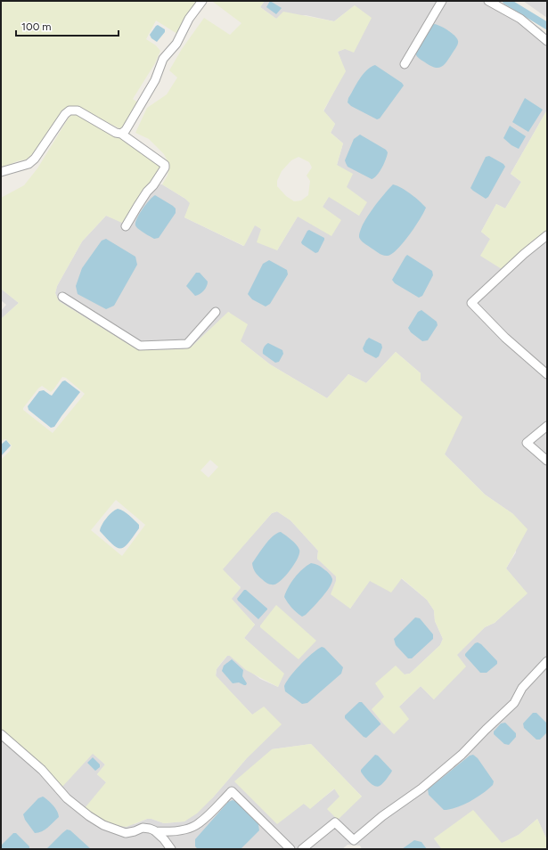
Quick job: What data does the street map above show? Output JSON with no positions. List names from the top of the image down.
{
  "scale_bar": "100 m"
}
